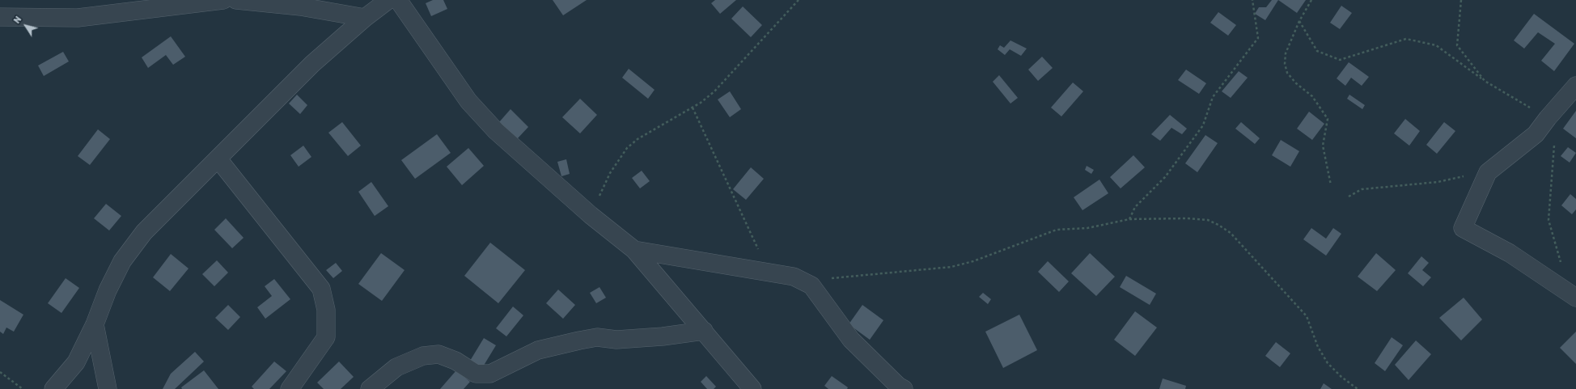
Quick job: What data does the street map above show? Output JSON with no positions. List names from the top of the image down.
{
  "north": "top left"
}
